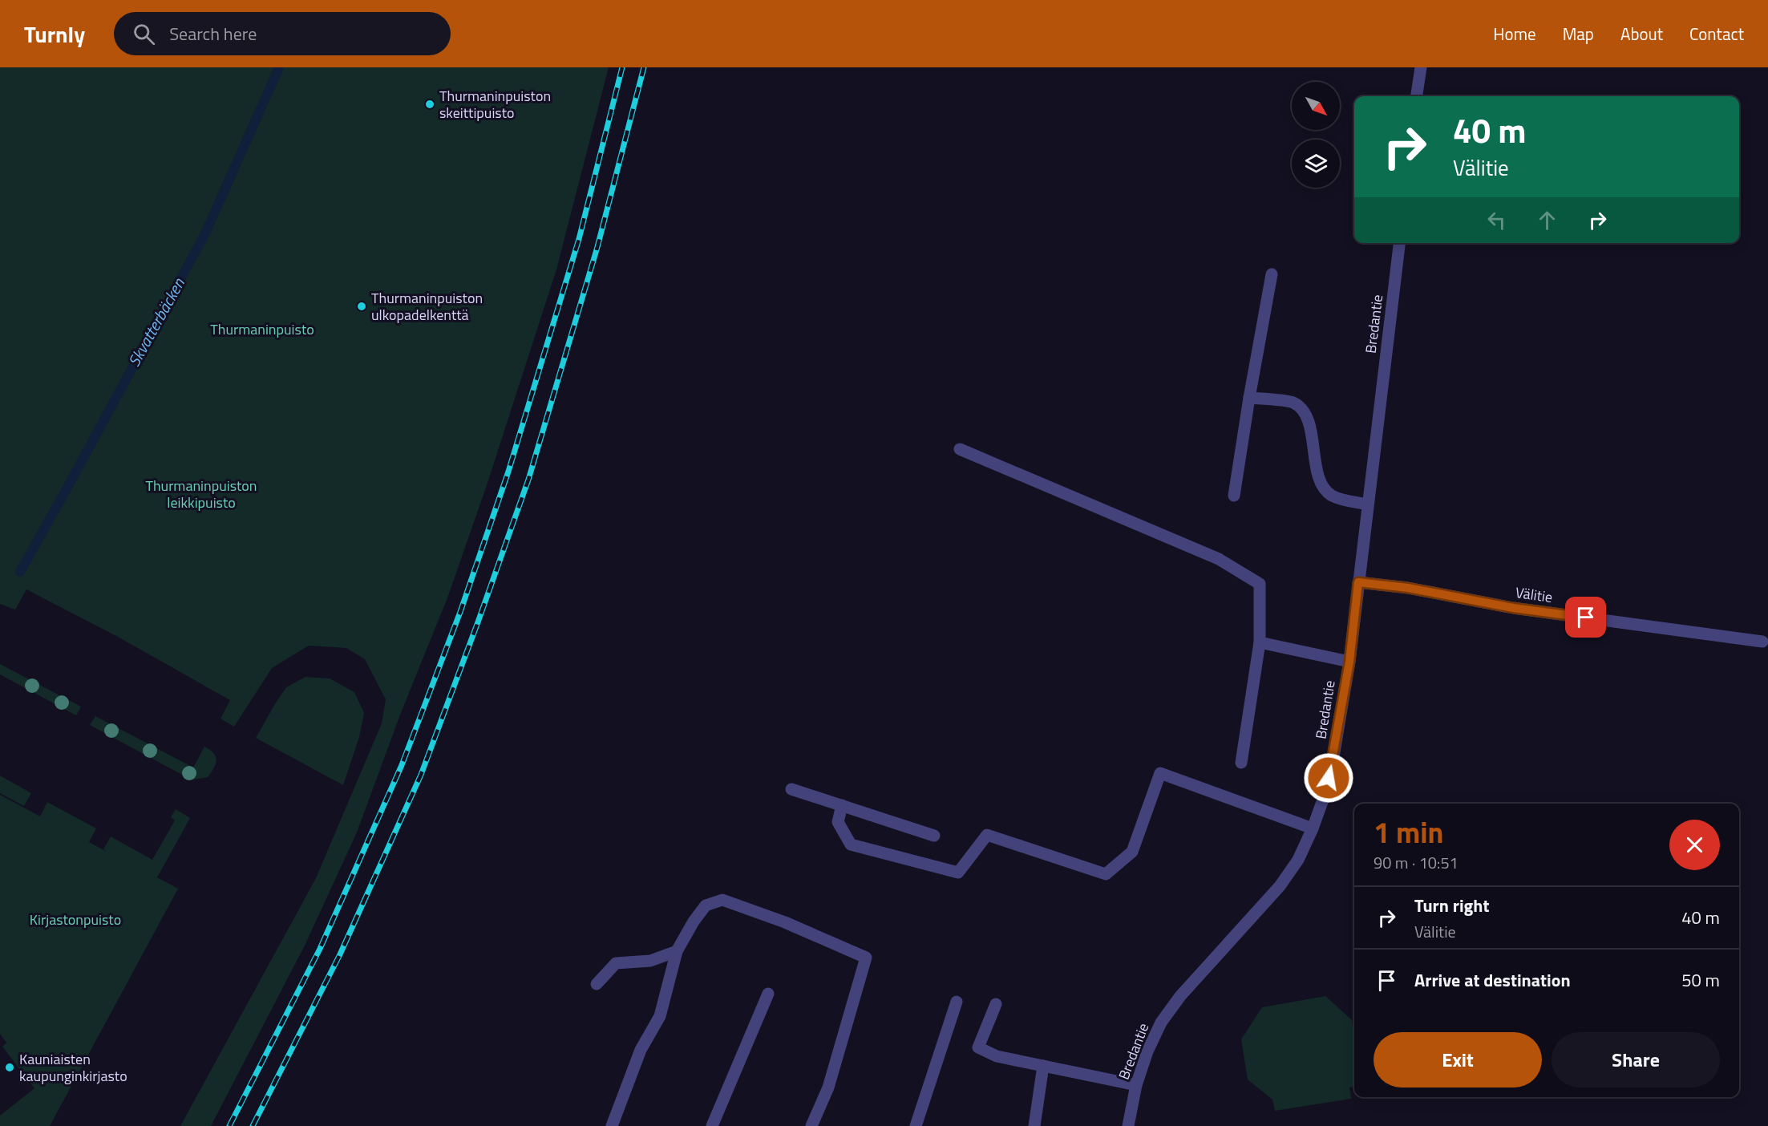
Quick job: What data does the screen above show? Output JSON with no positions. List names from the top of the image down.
{
  "streets": {
    "street": ["Bredantie", "Välitie"]
  },
  "crossings": [
    ["Bredantie", "Välitie"]
  ],
  "water": ["Skvatterbäcken"],
  "parks": ["Thurmaninpuisto", "Thurmaninpuiston leikkipuisto", "Kirjastonpuisto"],
  "places": ["Thurmaninpuiston skeittipuisto", "Thurmaninpuiston ulkopadelkenttä", "Kauniaisten kaupunginkirjasto"],
  "north": "bottom right",
  "page": {
    "header": "Turnly",
    "search": "Search here",
    "nav": [
      "Home",
      "Map",
      "About",
      "Contact"
    ],
    "turn": ["40 m", "Välitie"],
    "heading": ["1 min", "90 m · 10:51"],
    "list": [
      {
        "name": "Turn right",
        "note": "Välitie",
        "value": "40 m"
      },
      {
        "name": "Arrive at destination",
        "value": "50 m"
      }
    ],
    "buttons": ["Exit", "Share"]
  }
}
